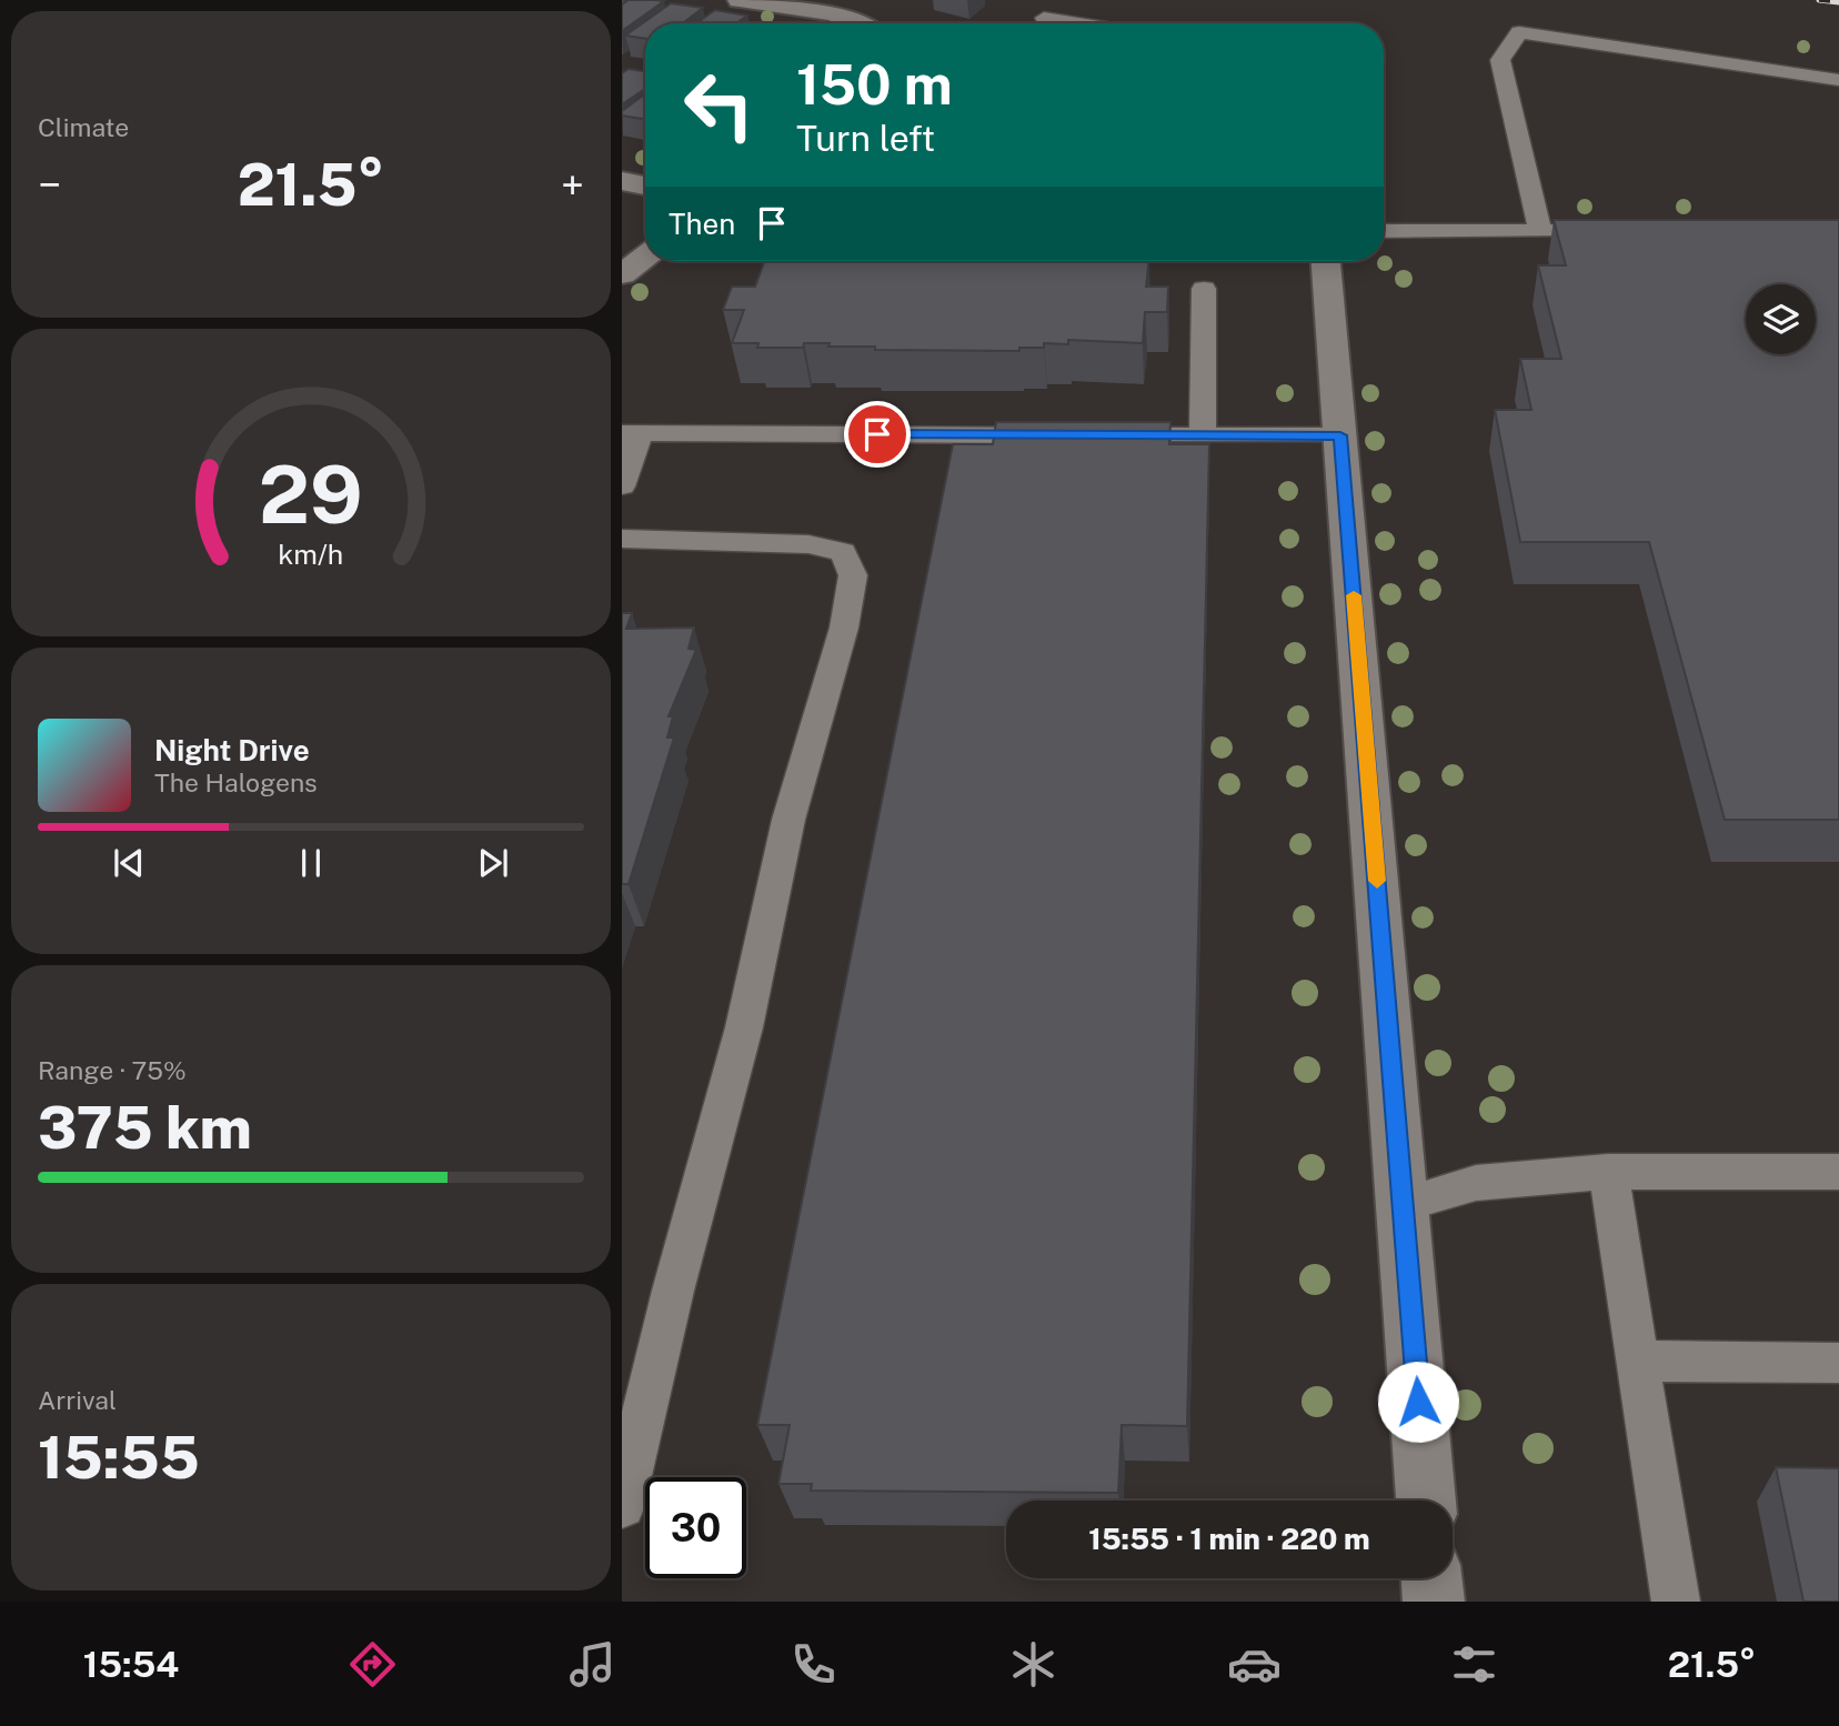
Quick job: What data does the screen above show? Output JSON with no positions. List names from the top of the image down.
{
  "page": {
    "tile": [
      "Climate",
      ["Range · 75%", "375 km"],
      ["Arrival", "15:55"]
    ],
    "turn": ["150 m", "Turn left"],
    "heat": ["−", "21.5°", "+"],
    "then": "Then",
    "song": ["Night Drive", "The Halogens"],
    "limit": "30",
    "trip": "15:55 · 1 min · 220 m",
    "tabs": ["15:54", "21.5°"],
    "gauge": ["29", "km/h"]
  }
}
